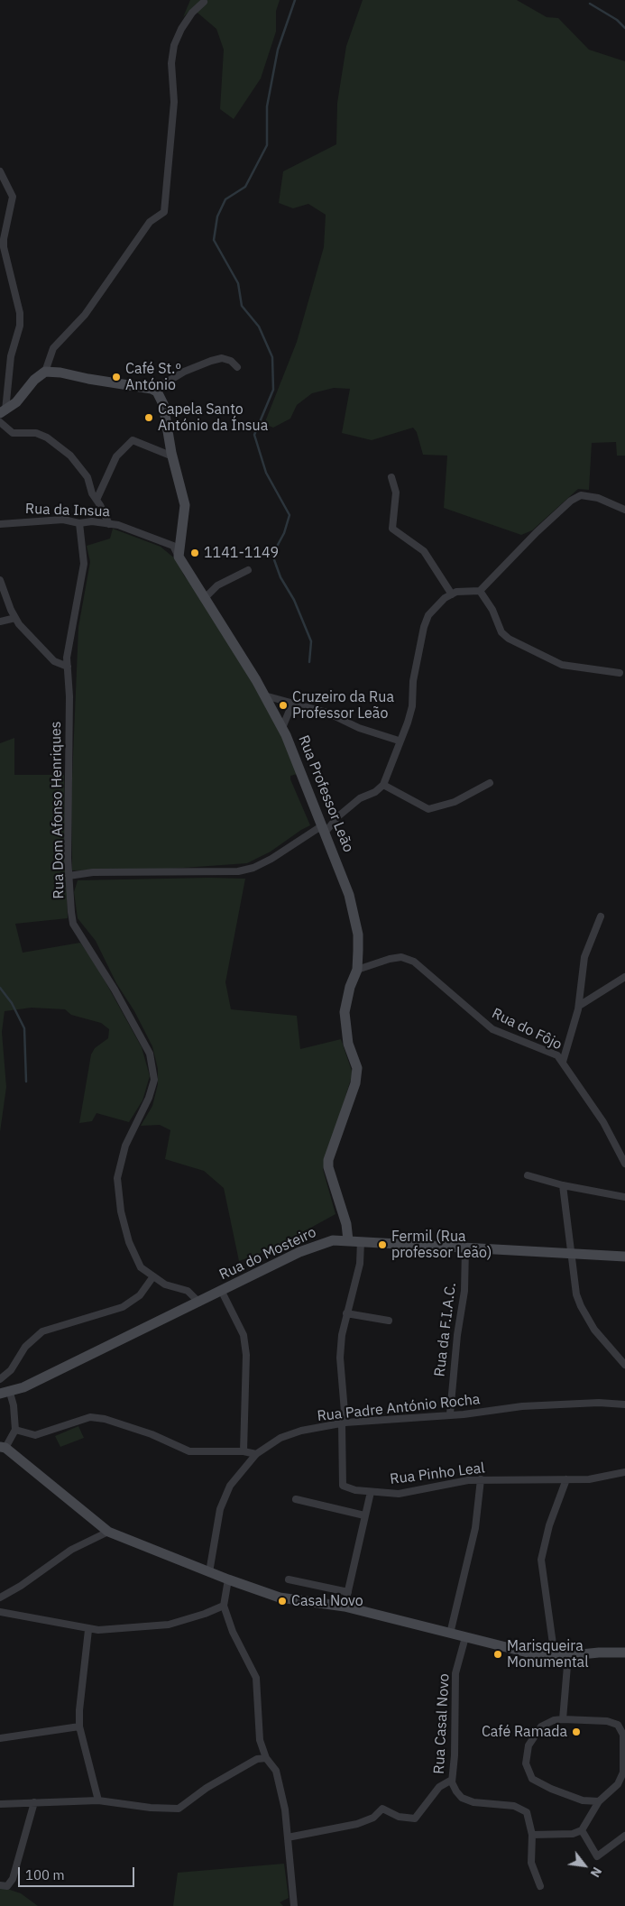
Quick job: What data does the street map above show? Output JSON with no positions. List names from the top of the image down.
{
  "streets": {
    "main road": ["Rua Professor Leão", "Rua do Mosteiro"],
    "street": [
      "Rua da Insua",
      "Rua Dom Afonso Henriques",
      "Rua do Fôjo",
      "Rua da F.I.A.C.",
      "Rua Padre António Rocha",
      "Rua Pinho Leal",
      "Rua Casal Novo"
    ]
  },
  "crossings": [
    ["Rua da Insua", "Rua Professor Leão"],
    ["Rua da Insua", "Rua Dom Afonso Henriques"],
    ["Rua Professor Leão", "Rua do Fôjo"],
    ["Rua Professor Leão", "Rua do Mosteiro"],
    ["Rua Dom Afonso Henriques", "Rua do Mosteiro"],
    ["Rua do Mosteiro", "Rua da F.I.A.C."],
    ["Rua da F.I.A.C.", "Rua Padre António Rocha"],
    ["Rua Padre António Rocha", "Rua Pinho Leal"]
  ],
  "places": [
    "Café St.º António",
    "Capela Santo António da Ínsua",
    "1141-1149",
    "Cruzeiro da Rua Professor Leão",
    "Fermil (Rua professor Leão)",
    "Casal Novo",
    "Marisqueira Monumental",
    "Café Ramada"
  ],
  "scale_bar": "100 m",
  "north": "bottom right"
}
